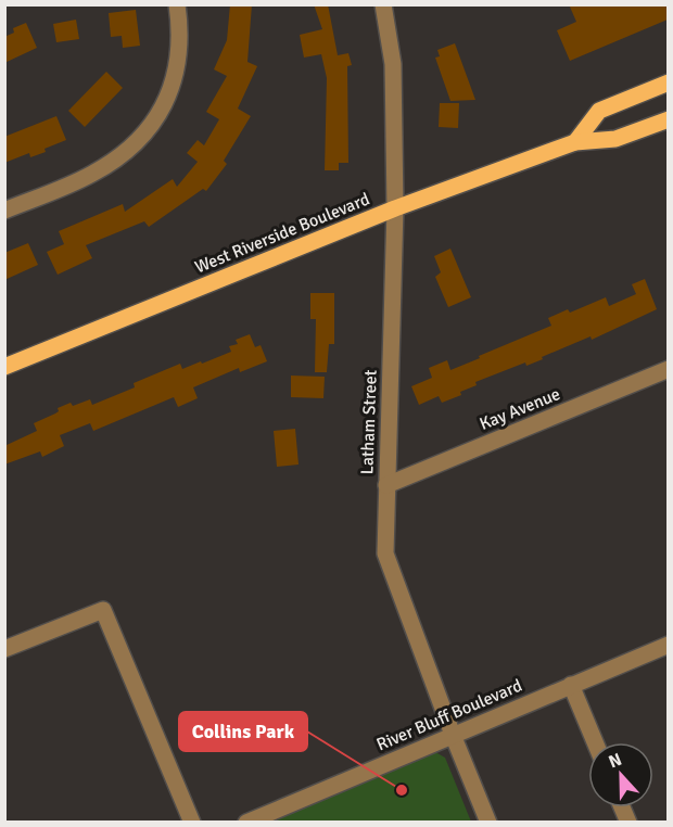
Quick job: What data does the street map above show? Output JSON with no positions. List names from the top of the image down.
{
  "streets": {
    "main road": ["West Riverside Boulevard"],
    "street": ["Kay Avenue", "Latham Street", "River Bluff Boulevard"]
  },
  "crossings": [
    ["West Riverside Boulevard", "Latham Street"],
    ["Kay Avenue", "Latham Street"],
    ["Latham Street", "River Bluff Boulevard"]
  ],
  "places": ["Collins Park"],
  "north": "top"
}
